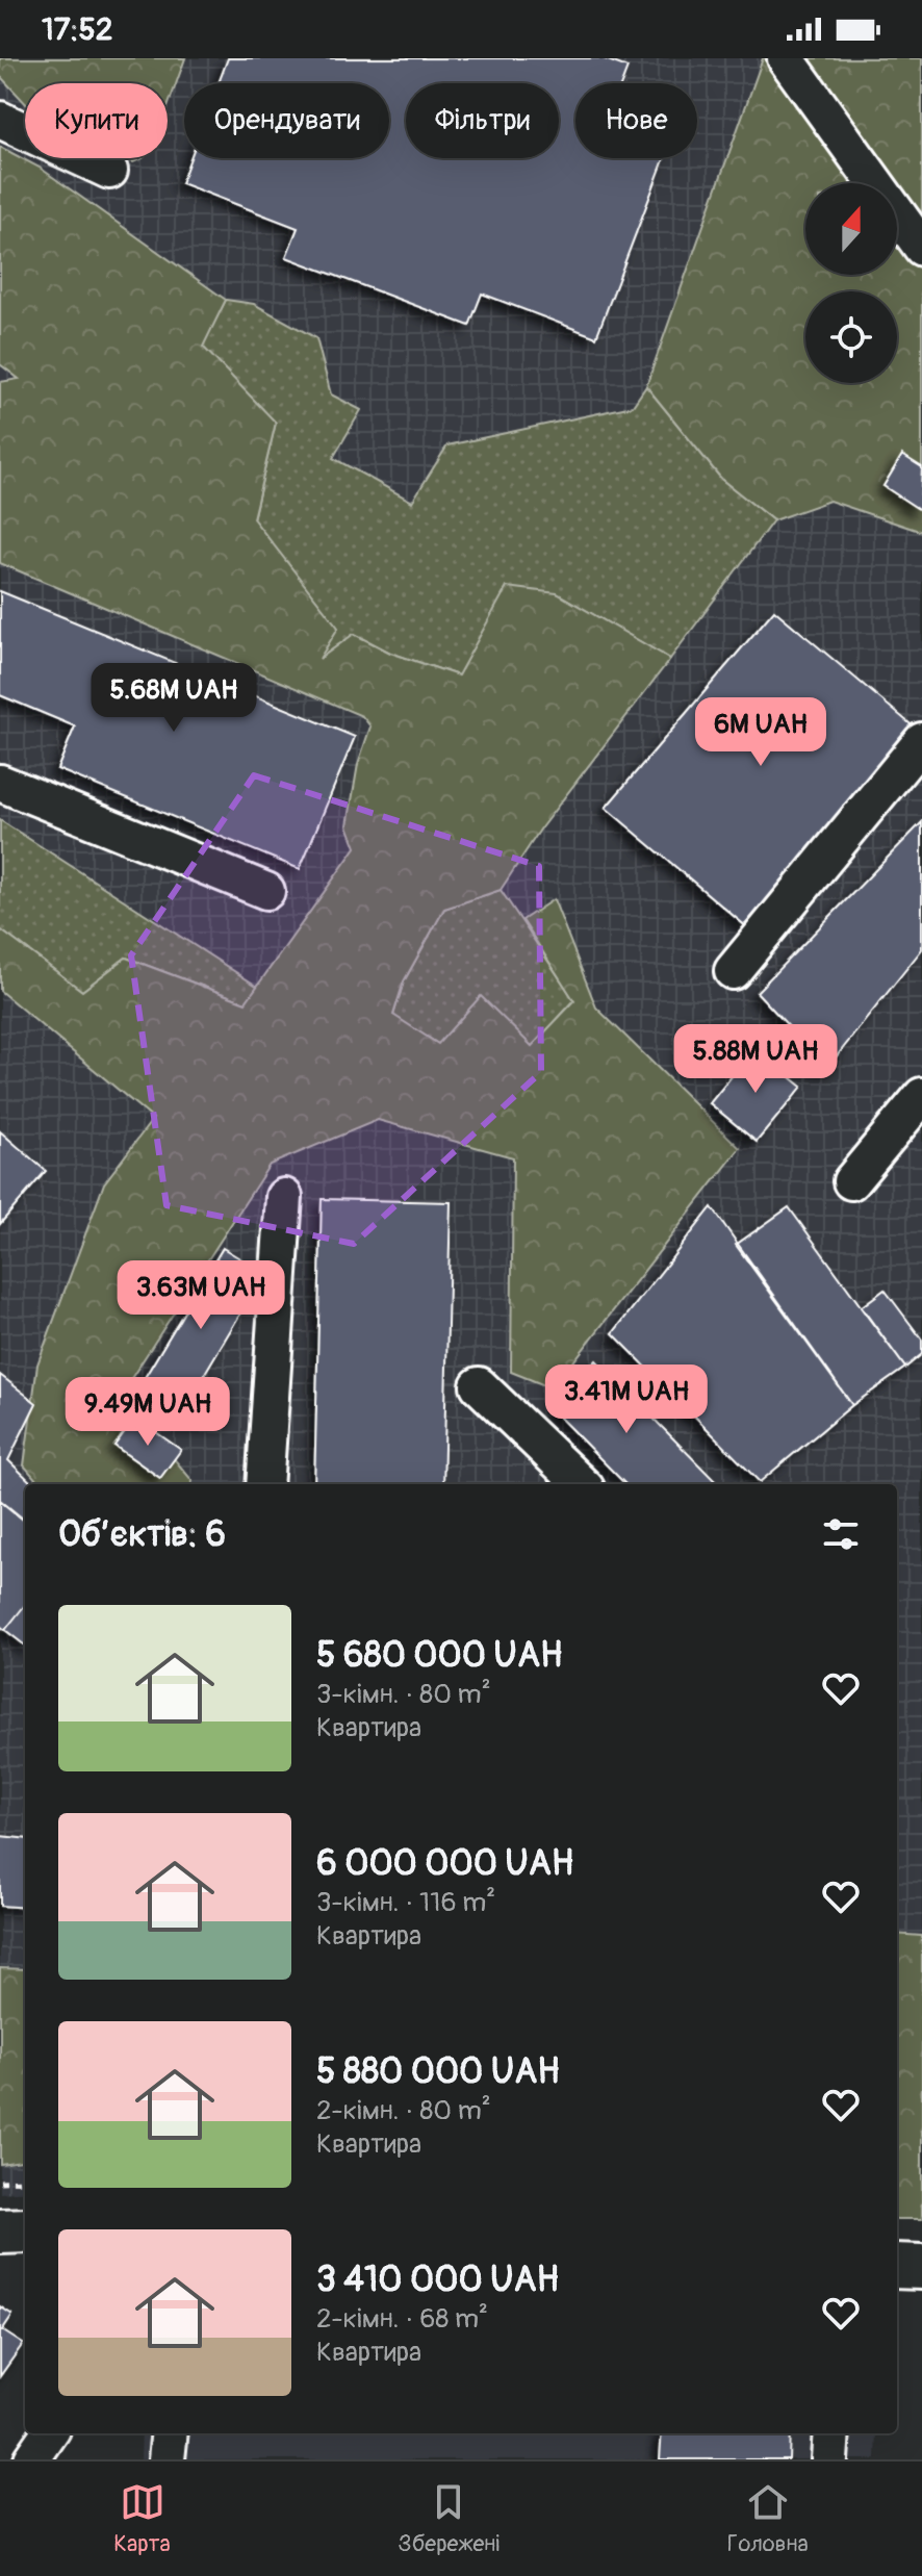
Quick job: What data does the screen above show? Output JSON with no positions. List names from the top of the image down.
{
  "north": "top",
  "page": {
    "status": "17:52",
    "chip": [
      "Купити",
      "Орендувати",
      "Фільтри",
      "Нове"
    ],
    "price": [
      "5.68M UAH",
      "6M UAH",
      "5.88M UAH",
      "3.63M UAH",
      "3.41M UAH",
      "9.49M UAH"
    ],
    "heading": "Об’єктів: 6",
    "list": [
      {
        "name": "5 680 000 UAH",
        "note": "3-кімн. · 80 m² · Квартира"
      },
      {
        "name": "6 000 000 UAH",
        "note": "3-кімн. · 116 m² · Квартира"
      },
      {
        "name": "5 880 000 UAH",
        "note": "2-кімн. · 80 m² · Квартира"
      },
      {
        "name": "3 410 000 UAH",
        "note": "2-кімн. · 68 m² · Квартира"
      }
    ],
    "tabs": ["Карта", "Збережені", "Головна"]
  }
}
